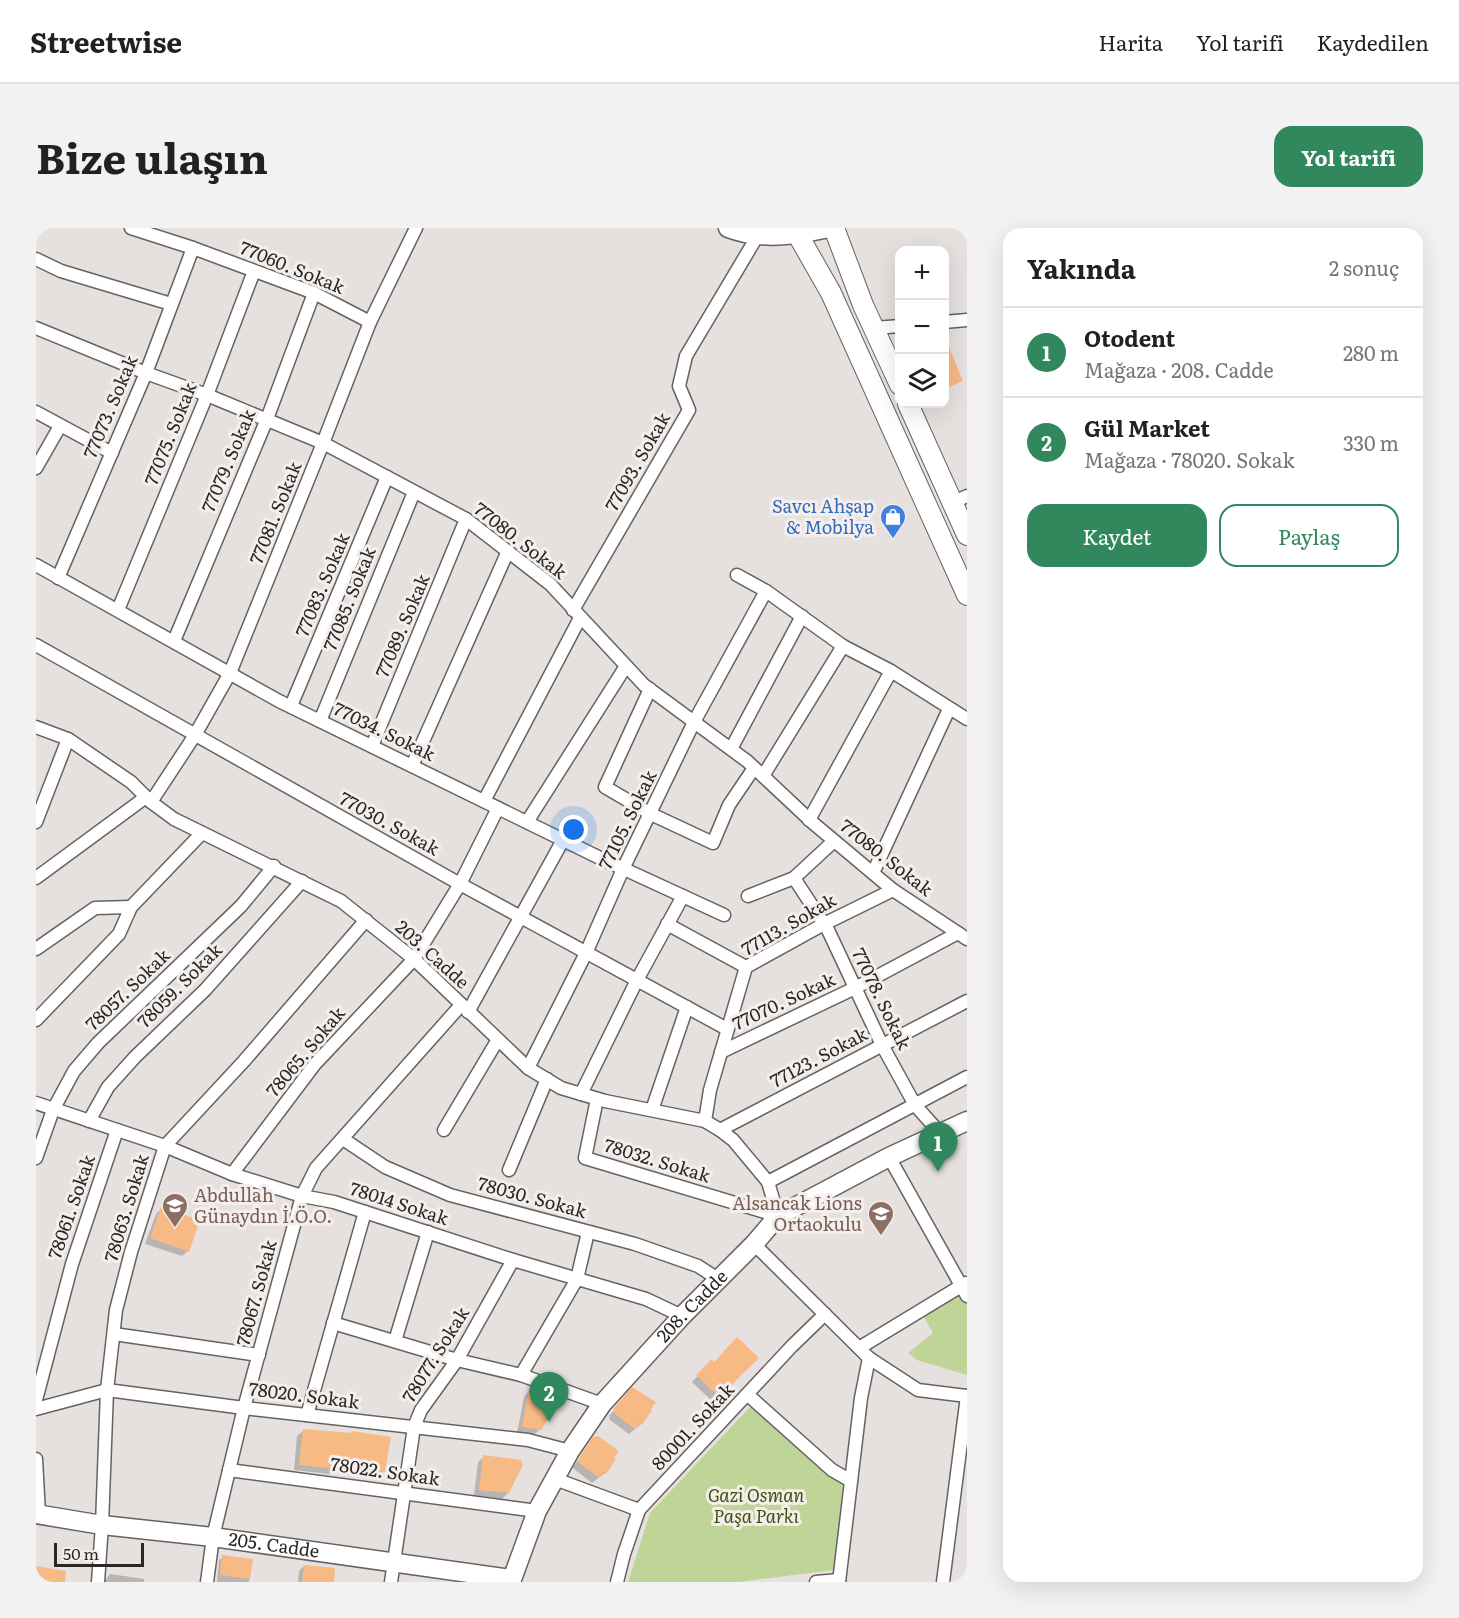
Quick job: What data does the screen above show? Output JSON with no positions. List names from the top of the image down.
{
  "streets": {
    "street": [
      "77060. Sokak",
      "77073. Sokak",
      "77075. Sokak",
      "77079. Sokak",
      "77093. Sokak",
      "77081. Sokak",
      "77080. Sokak",
      "77083. Sokak",
      "77085. Sokak",
      "77089. Sokak",
      "77034. Sokak",
      "77105. Sokak",
      "77030. Sokak",
      "77113. Sokak",
      "203. Cadde",
      "78059. Sokak",
      "78057. Sokak",
      "77078. Sokak",
      "77070. Sokak",
      "78065. Sokak",
      "77123. Sokak",
      "78032. Sokak",
      "78030. Sokak",
      "78014 Sokak",
      "78061. Sokak",
      "78063. Sokak",
      "78067. Sokak",
      "208. Cadde",
      "78077. Sokak",
      "78020. Sokak",
      "80001. Sokak",
      "78022. Sokak",
      "205. Cadde"
    ]
  },
  "crossings": [
    ["77060. Sokak", "77073. Sokak"],
    ["77060. Sokak", "77075. Sokak"],
    ["77060. Sokak", "77079. Sokak"],
    ["77060. Sokak", "77081. Sokak"],
    ["77073. Sokak", "77080. Sokak"],
    ["77073. Sokak", "77034. Sokak"],
    ["77075. Sokak", "77080. Sokak"],
    ["77075. Sokak", "77034. Sokak"],
    ["77079. Sokak", "77080. Sokak"],
    ["77079. Sokak", "77034. Sokak"],
    ["77093. Sokak", "77080. Sokak"],
    ["77081. Sokak", "77080. Sokak"],
    ["77081. Sokak", "77034. Sokak"],
    ["77081. Sokak", "77030. Sokak"],
    ["77081. Sokak", "203. Cadde"],
    ["77080. Sokak", "77083. Sokak"],
    ["77080. Sokak", "77085. Sokak"],
    ["77080. Sokak", "77089. Sokak"],
    ["77080. Sokak", "77105. Sokak"],
    ["77080. Sokak", "77113. Sokak"],
    ["77080. Sokak", "77070. Sokak"],
    ["77083. Sokak", "77034. Sokak"],
    ["77085. Sokak", "77034. Sokak"],
    ["77089. Sokak", "77034. Sokak"],
    ["77034. Sokak", "77105. Sokak"],
    ["77034. Sokak", "78065. Sokak"],
    ["77034. Sokak", "78067. Sokak"],
    ["77105. Sokak", "77030. Sokak"],
    ["77105. Sokak", "203. Cadde"],
    ["77030. Sokak", "77113. Sokak"],
    ["77030. Sokak", "78065. Sokak"],
    ["77030. Sokak", "78067. Sokak"],
    ["77113. Sokak", "203. Cadde"],
    ["77113. Sokak", "77078. Sokak"],
    ["77113. Sokak", "77070. Sokak"],
    ["203. Cadde", "78059. Sokak"],
    ["203. Cadde", "78057. Sokak"],
    ["203. Cadde", "78065. Sokak"],
    ["203. Cadde", "77123. Sokak"],
    ["203. Cadde", "78032. Sokak"],
    ["203. Cadde", "78063. Sokak"],
    ["203. Cadde", "78067. Sokak"],
    ["203. Cadde", "208. Cadde"],
    ["78059. Sokak", "78014 Sokak"],
    ["78057. Sokak", "78014 Sokak"],
    ["77078. Sokak", "77070. Sokak"],
    ["77078. Sokak", "77123. Sokak"],
    ["77078. Sokak", "208. Cadde"],
    ["78065. Sokak", "78014 Sokak"],
    ["78032. Sokak", "208. Cadde"],
    ["78030. Sokak", "78067. Sokak"],
    ["78030. Sokak", "208. Cadde"],
    ["78014 Sokak", "78061. Sokak"],
    ["78014 Sokak", "78063. Sokak"],
    ["78014 Sokak", "78067. Sokak"],
    ["78014 Sokak", "208. Cadde"],
    ["78014 Sokak", "78077. Sokak"],
    ["78063. Sokak", "78020. Sokak"],
    ["78063. Sokak", "205. Cadde"],
    ["78067. Sokak", "78020. Sokak"],
    ["78067. Sokak", "78022. Sokak"],
    ["78067. Sokak", "205. Cadde"],
    ["208. Cadde", "78020. Sokak"],
    ["208. Cadde", "78022. Sokak"],
    ["208. Cadde", "205. Cadde"],
    ["78077. Sokak", "78020. Sokak"],
    ["78077. Sokak", "78022. Sokak"],
    ["78077. Sokak", "205. Cadde"]
  ],
  "parks": ["Gazi Osman Paşa Parkı"],
  "places": {
    "shop": ["Savcı Ahşap & Mobilya"],
    "school or university": ["Abdullah Günaydın İ.Ö.O.", "Alsancak Lions Ortaokulu"]
  },
  "scale_bar": "50 m",
  "page": {
    "header": "Streetwise",
    "nav": ["Harita", "Yol tarifi", "Kaydedilen"],
    "title": "Bize ulaşın",
    "buttons": [
      "Yol tarifi",
      ["Kaydet", "Paylaş"]
    ],
    "heading": ["Yakında", "2 sonuç"],
    "map_buttons": ["+", "−"],
    "list": [
      {
        "mark": "1",
        "name": "Otodent",
        "note": "Mağaza · 208. Cadde",
        "value": "280 m"
      },
      {
        "mark": "2",
        "name": "Gül Market",
        "note": "Mağaza · 78020. Sokak",
        "value": "330 m"
      }
    ],
    "pins": ["1", "2"],
    "scale": "50 m"
  }
}
